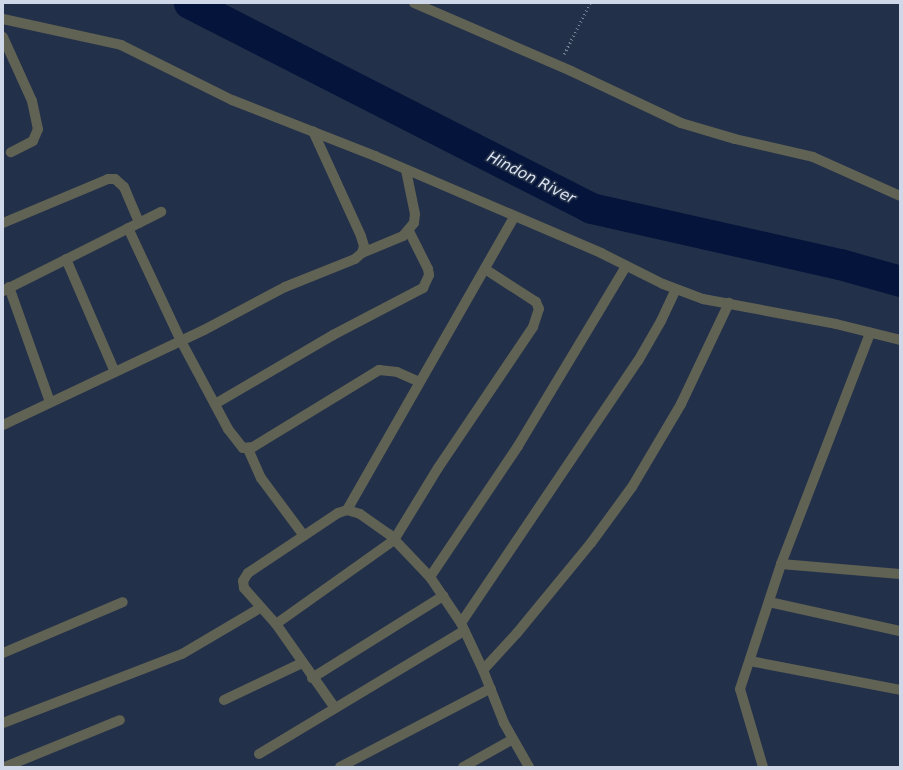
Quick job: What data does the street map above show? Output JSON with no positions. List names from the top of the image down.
{
  "water": ["Hindon River"]
}
